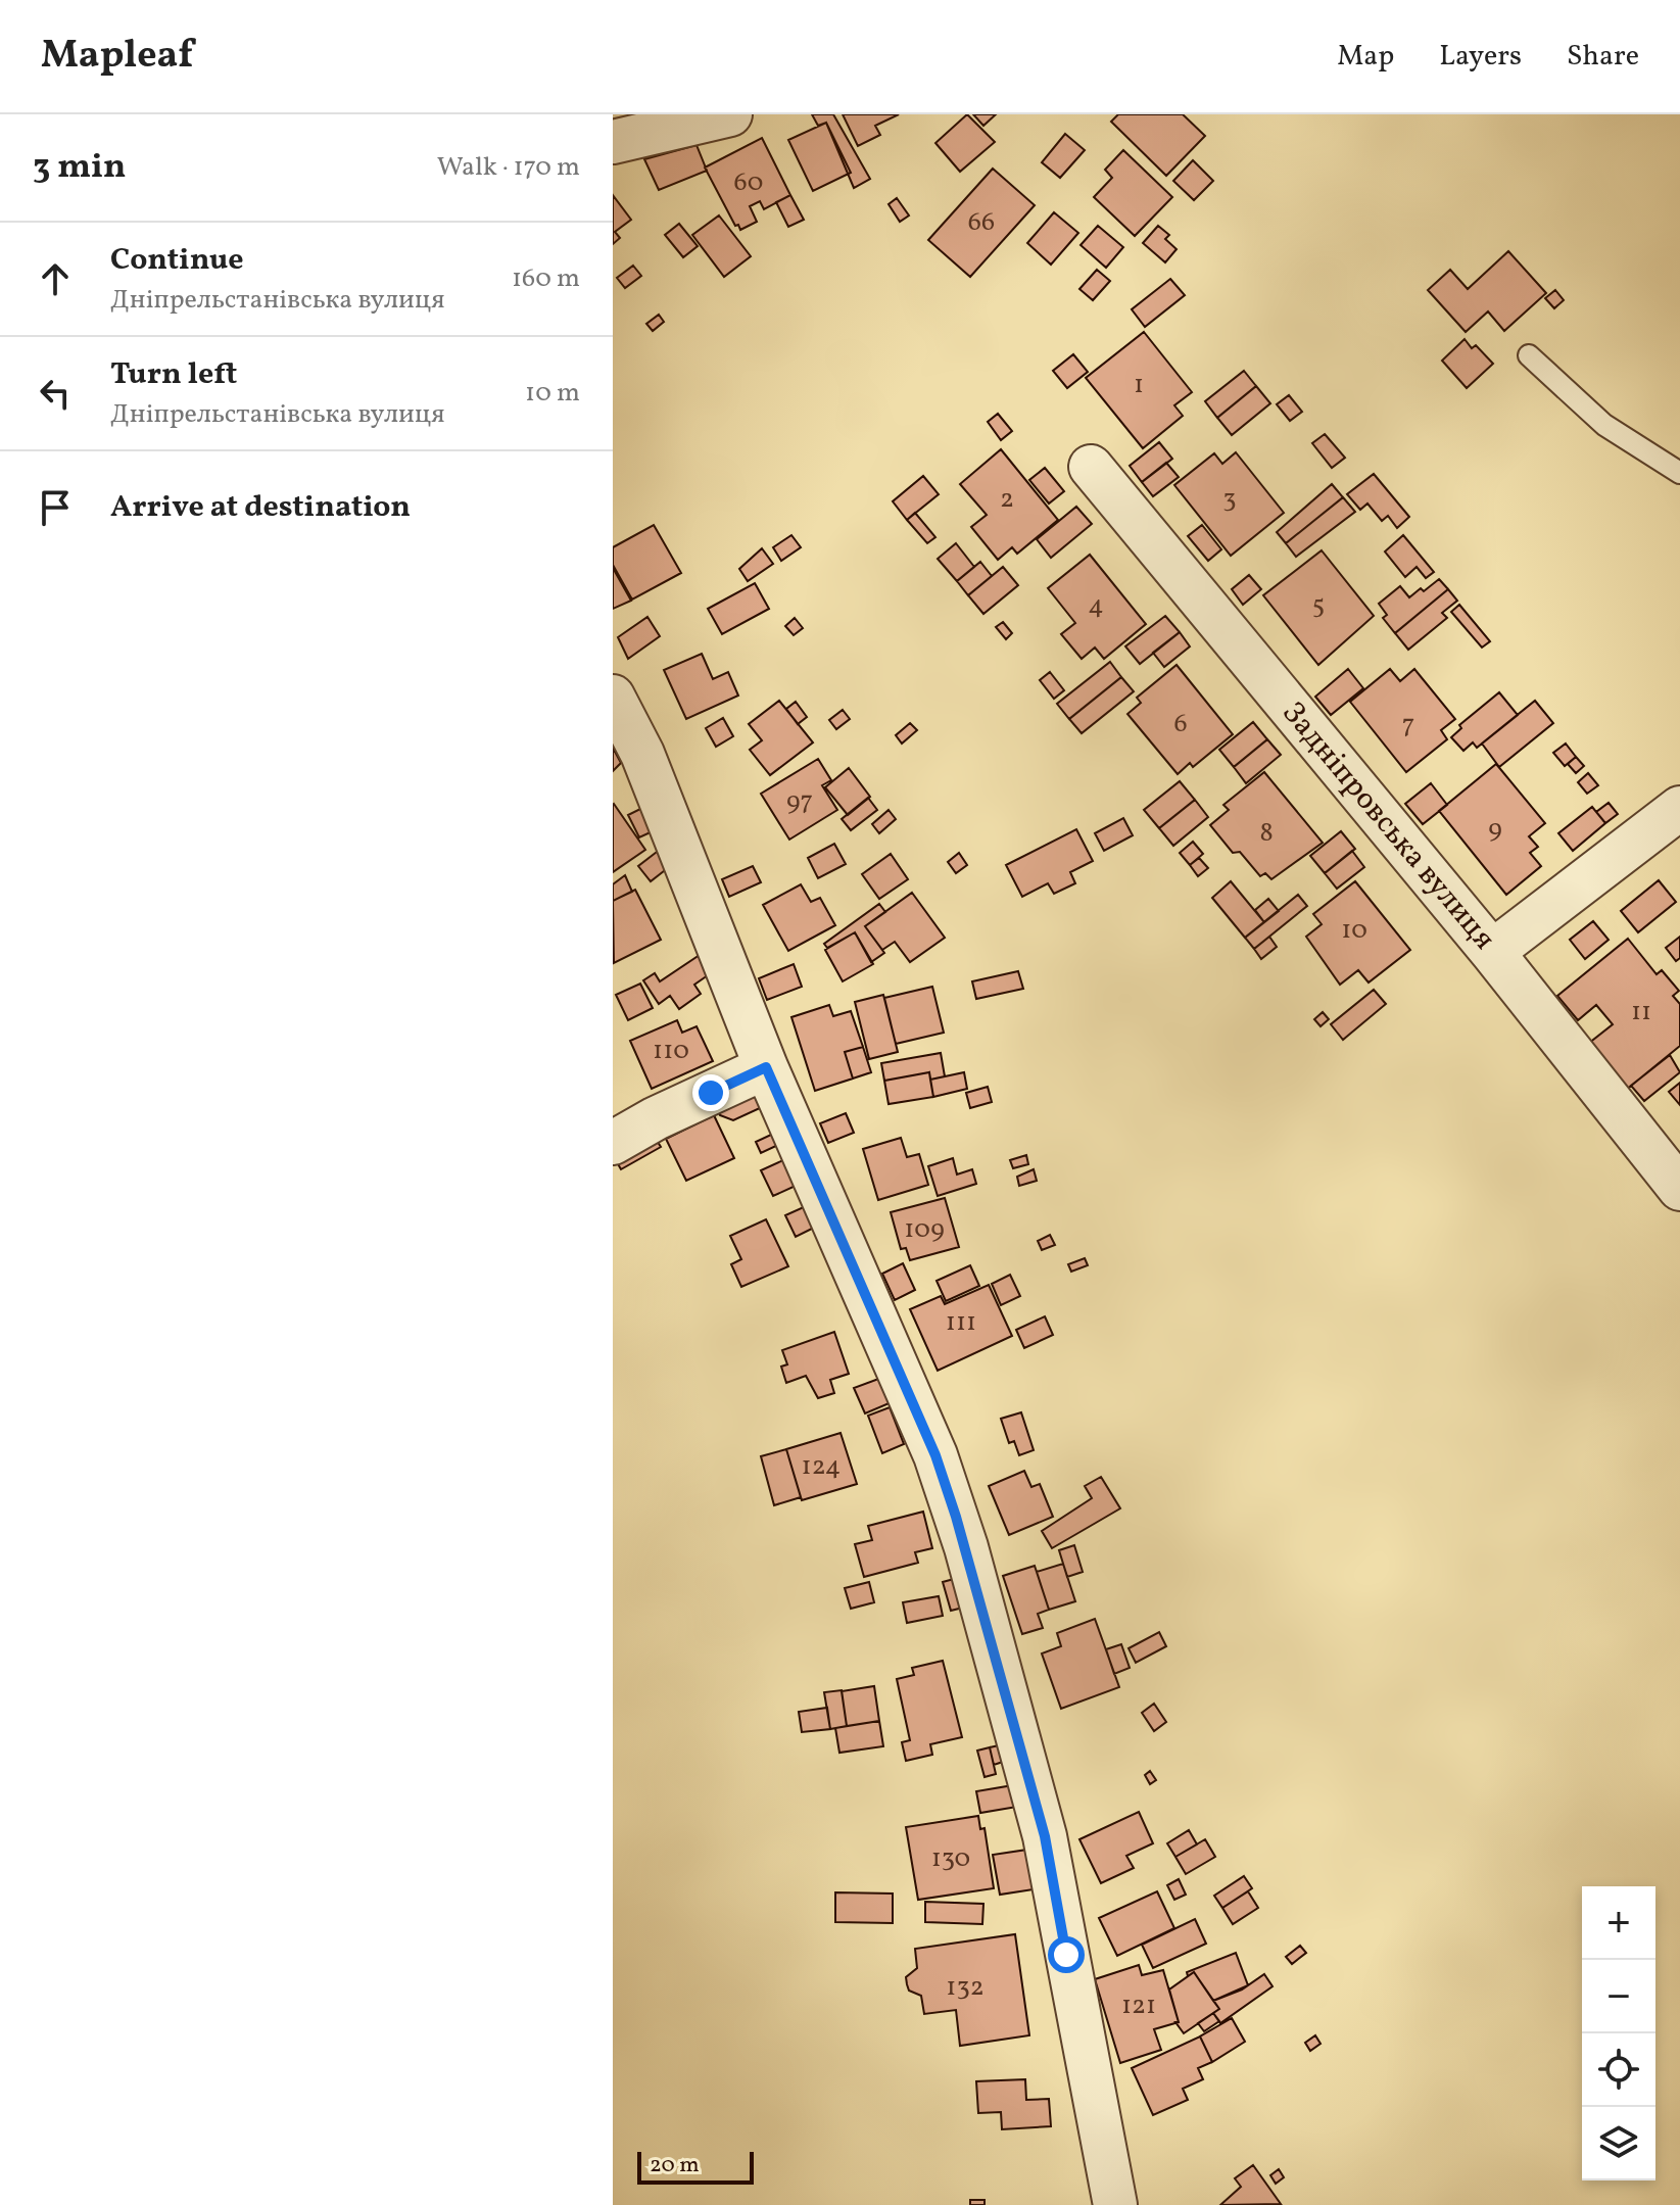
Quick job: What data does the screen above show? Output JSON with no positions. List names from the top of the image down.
{
  "streets": {
    "street": ["Задніпровська вулиця"]
  },
  "house_numbers": [
    "60",
    "66",
    "1",
    "2",
    "3",
    "4",
    "5",
    "6",
    "7",
    "97",
    "9",
    "8",
    "10",
    "11",
    "110",
    "109",
    "111",
    "124",
    "130",
    "132",
    "121"
  ],
  "scale_bar": "20 m",
  "page": {
    "header": "Mapleaf",
    "nav": ["Map", "Layers", "Share"],
    "heading": ["3 min", "Walk · 170 m"],
    "list": [
      ["Continue", "Дніпрельстанівська вулиця", "160 m"],
      ["Turn left", "Дніпрельстанівська вулиця", "10 m"],
      "Arrive at destination"
    ],
    "map_buttons": ["+", "−"],
    "scale": "20 m"
  }
}
